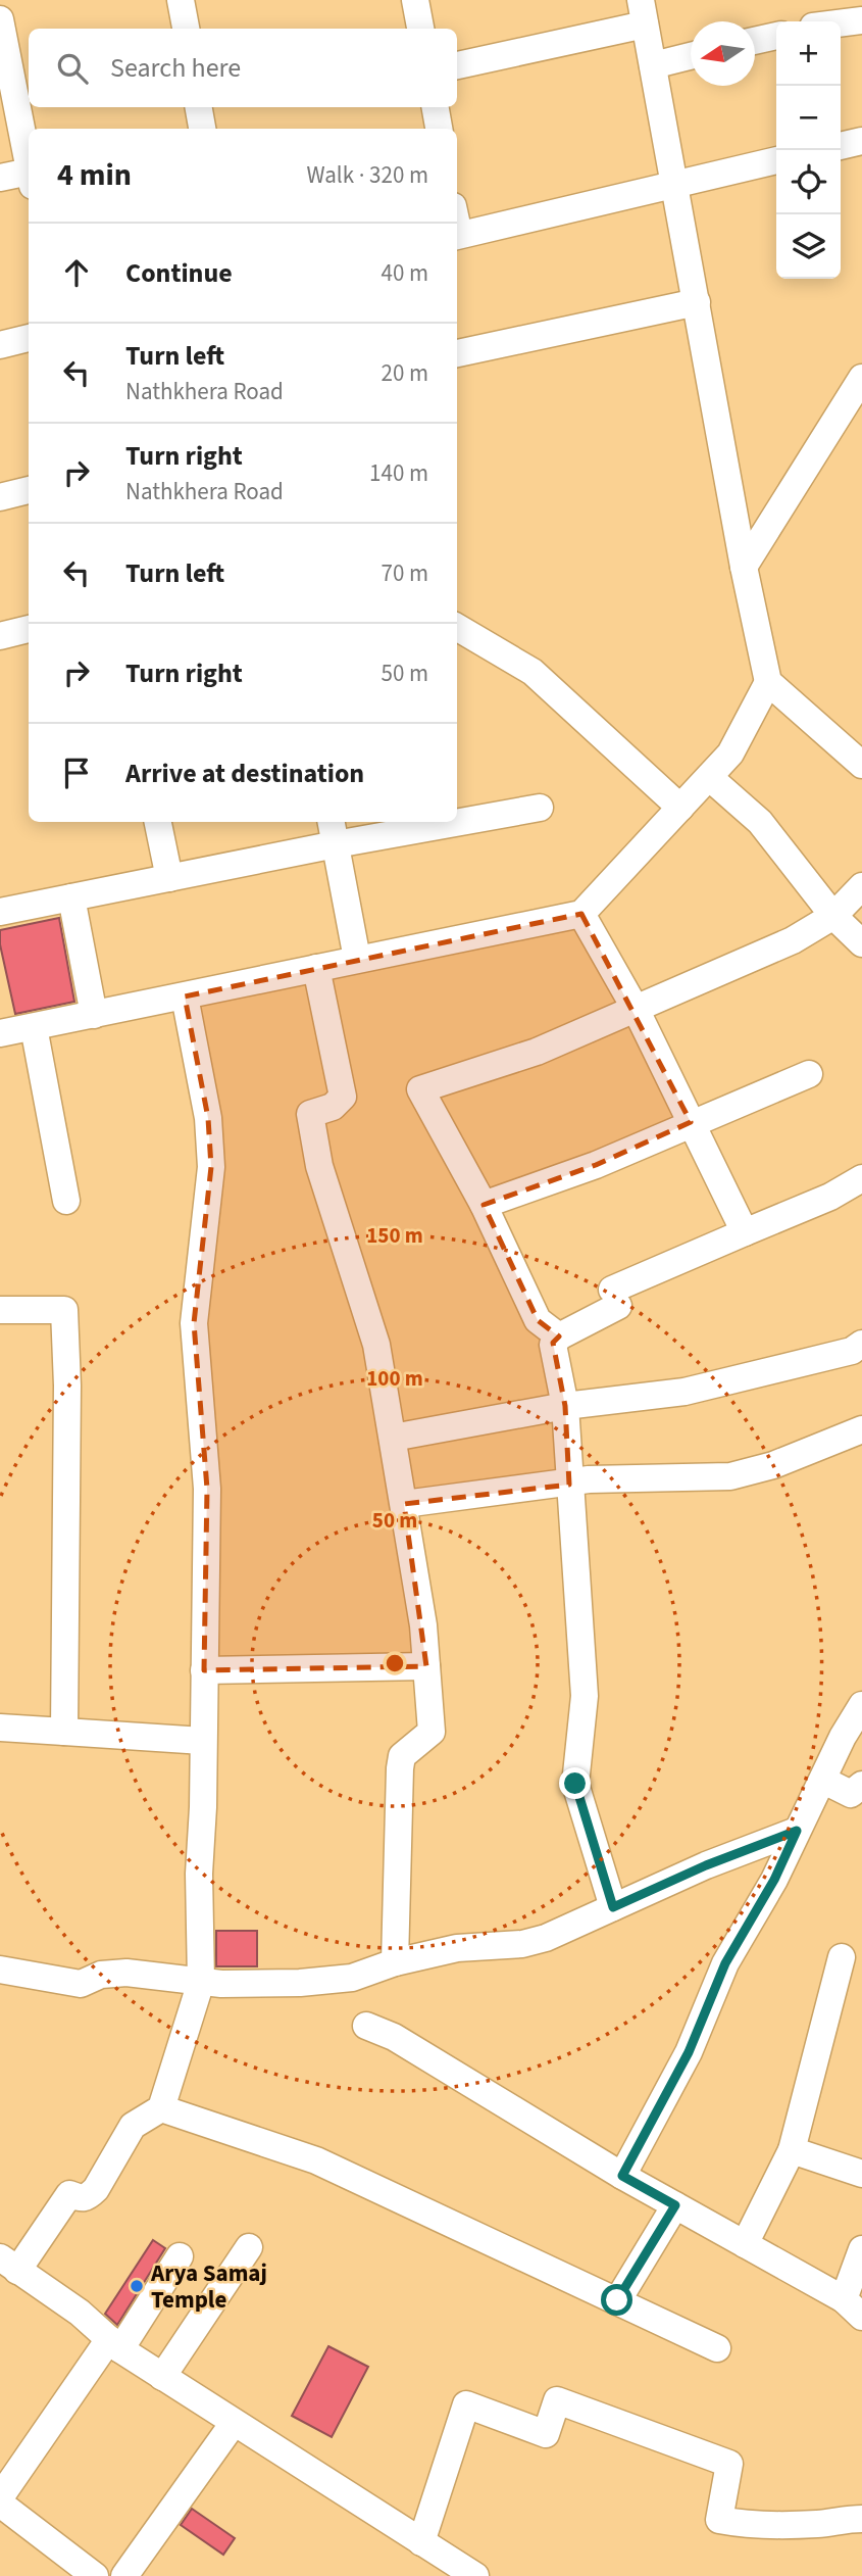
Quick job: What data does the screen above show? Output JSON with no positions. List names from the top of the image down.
{
  "places": ["Arya Samaj Temple"],
  "north": "left",
  "page": {
    "map_buttons": ["+", "−"],
    "search": "Search here",
    "heading": ["4 min", "Walk · 320 m"],
    "list": [
      ["Continue", "40 m"],
      ["Turn left", "Nathkhera Road", "20 m"],
      ["Turn right", "Nathkhera Road", "140 m"],
      ["Turn left", "70 m"],
      ["Turn right", "50 m"],
      "Arrive at destination"
    ]
  },
  "rings": ["150 m", "100 m", "50 m"]
}
